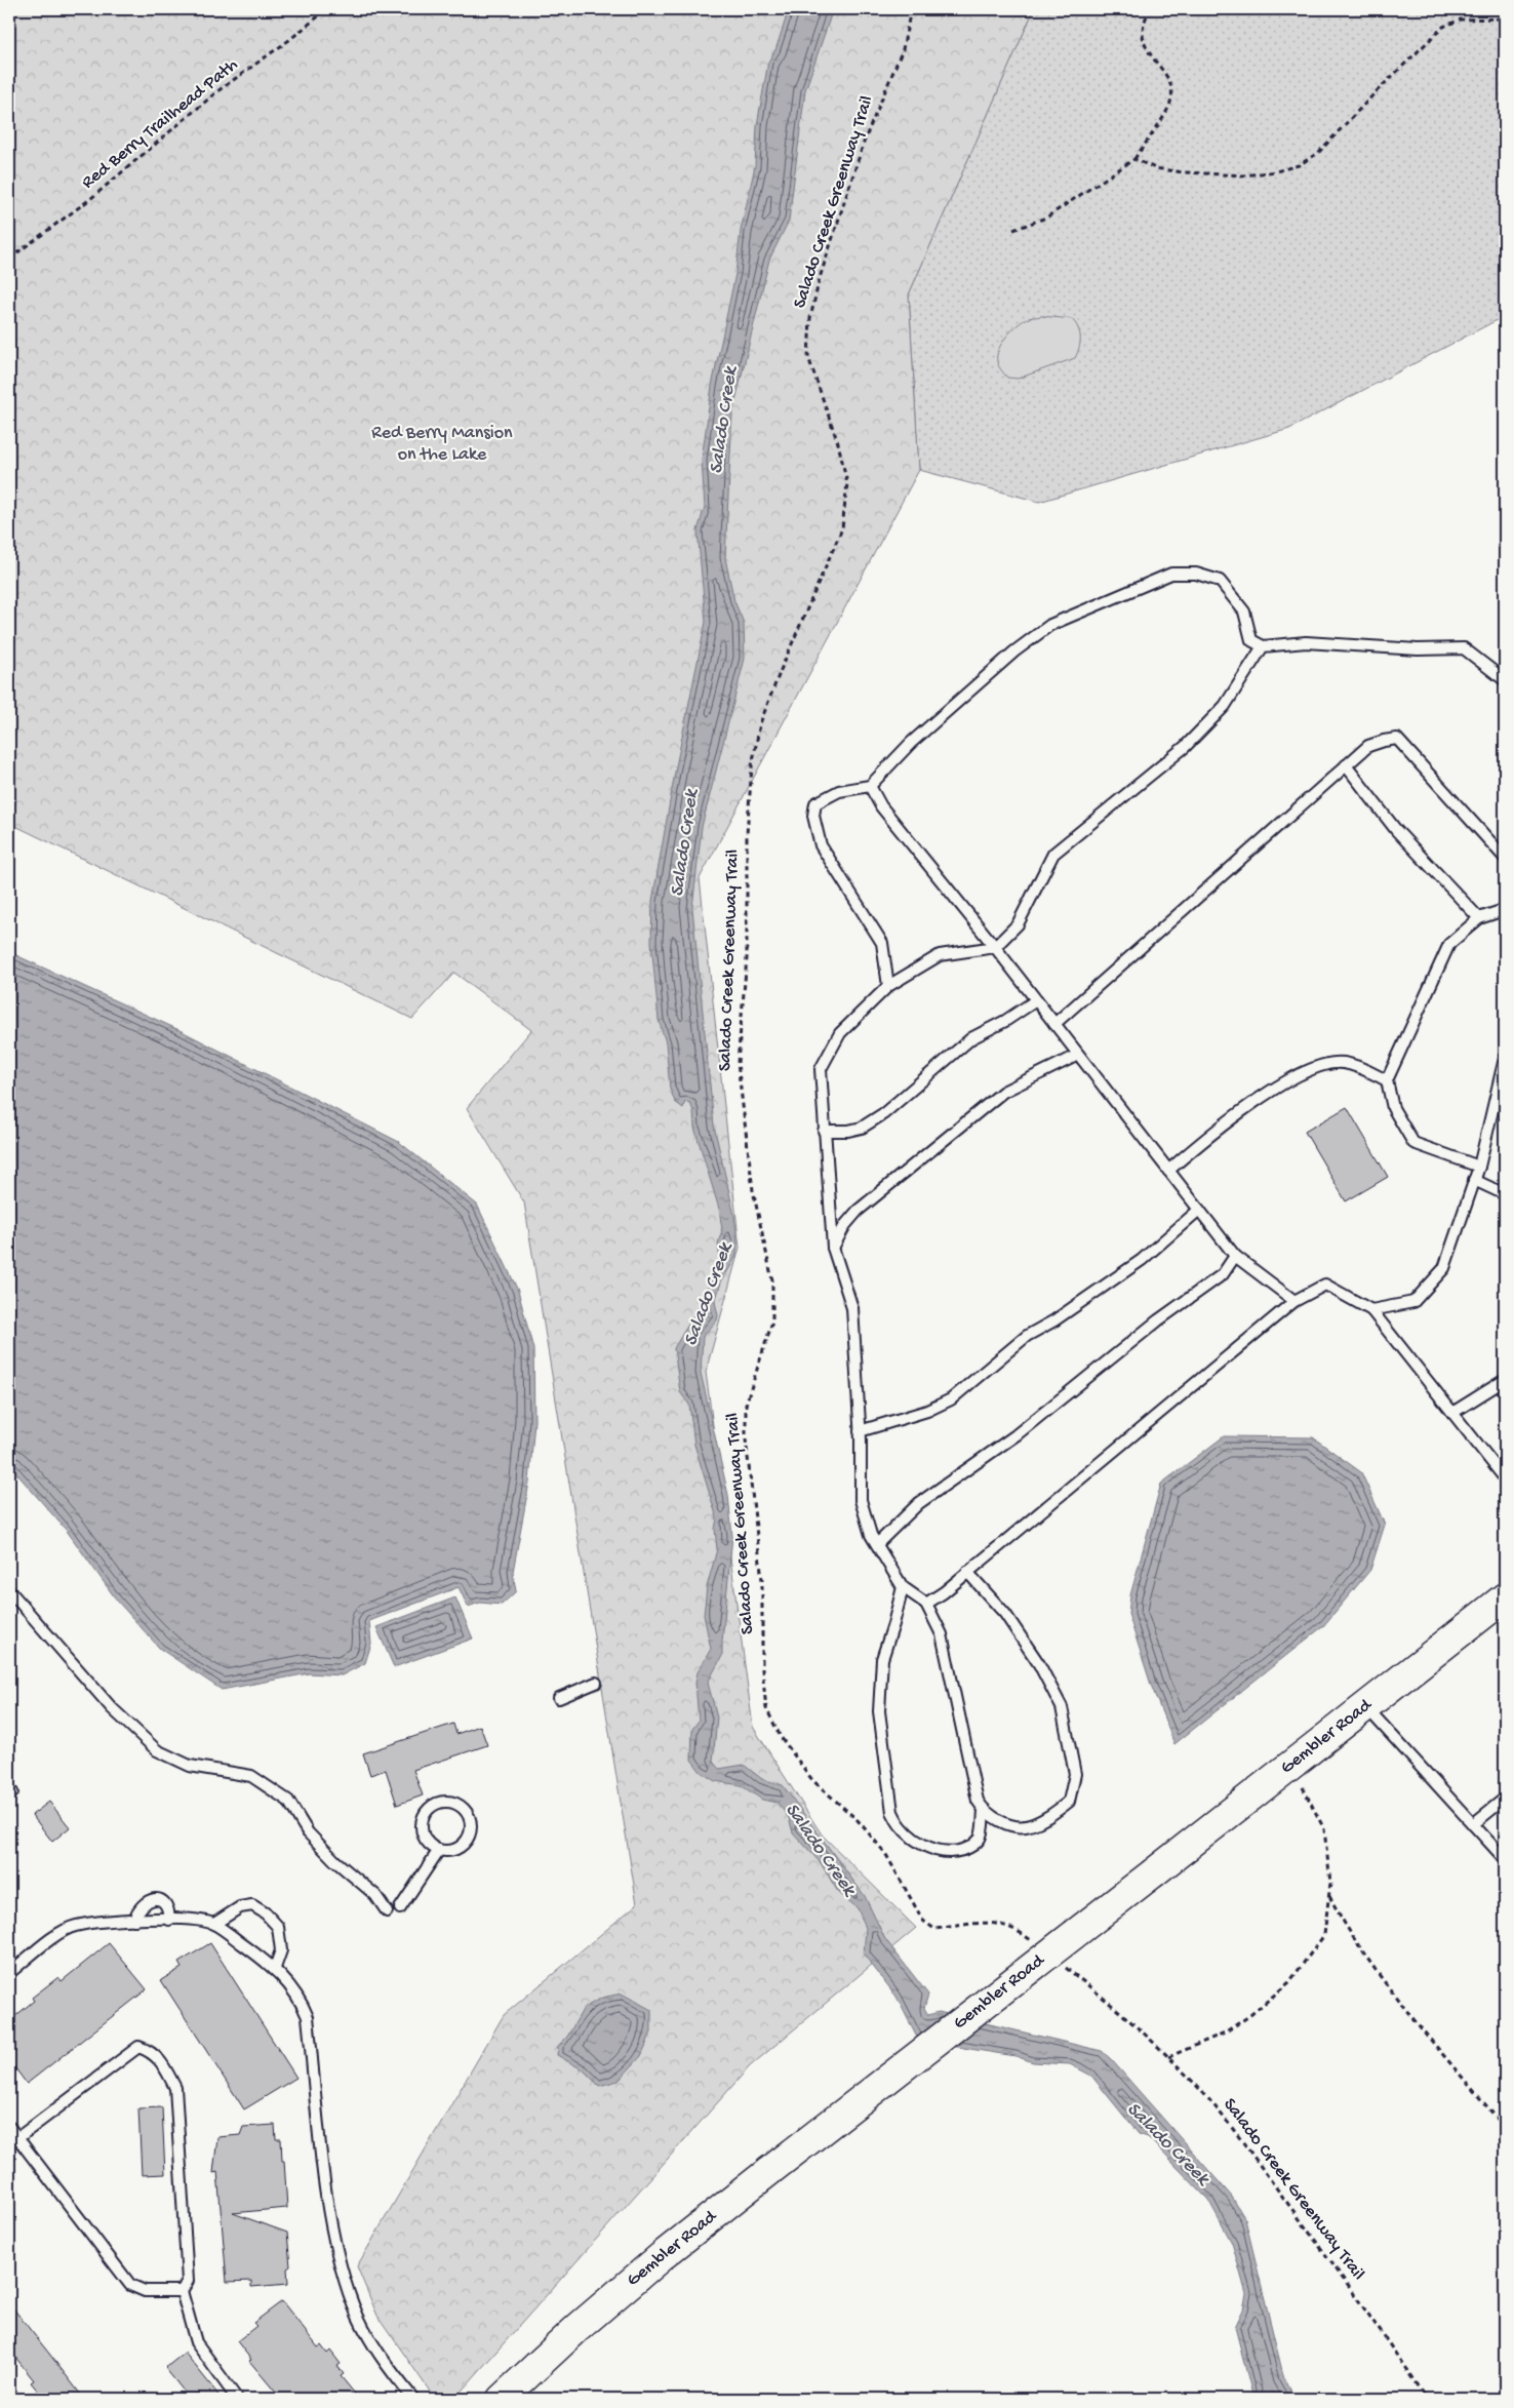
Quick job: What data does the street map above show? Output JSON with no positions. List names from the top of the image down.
{
  "streets": {
    "main road": ["Gembler Road"],
    "path": ["Red Berry Trailhead Path", "Salado Creek Greenway Trail"]
  },
  "water": ["Salado Creek"],
  "parks": ["Red Berry Mansion on the Lake"]
}
